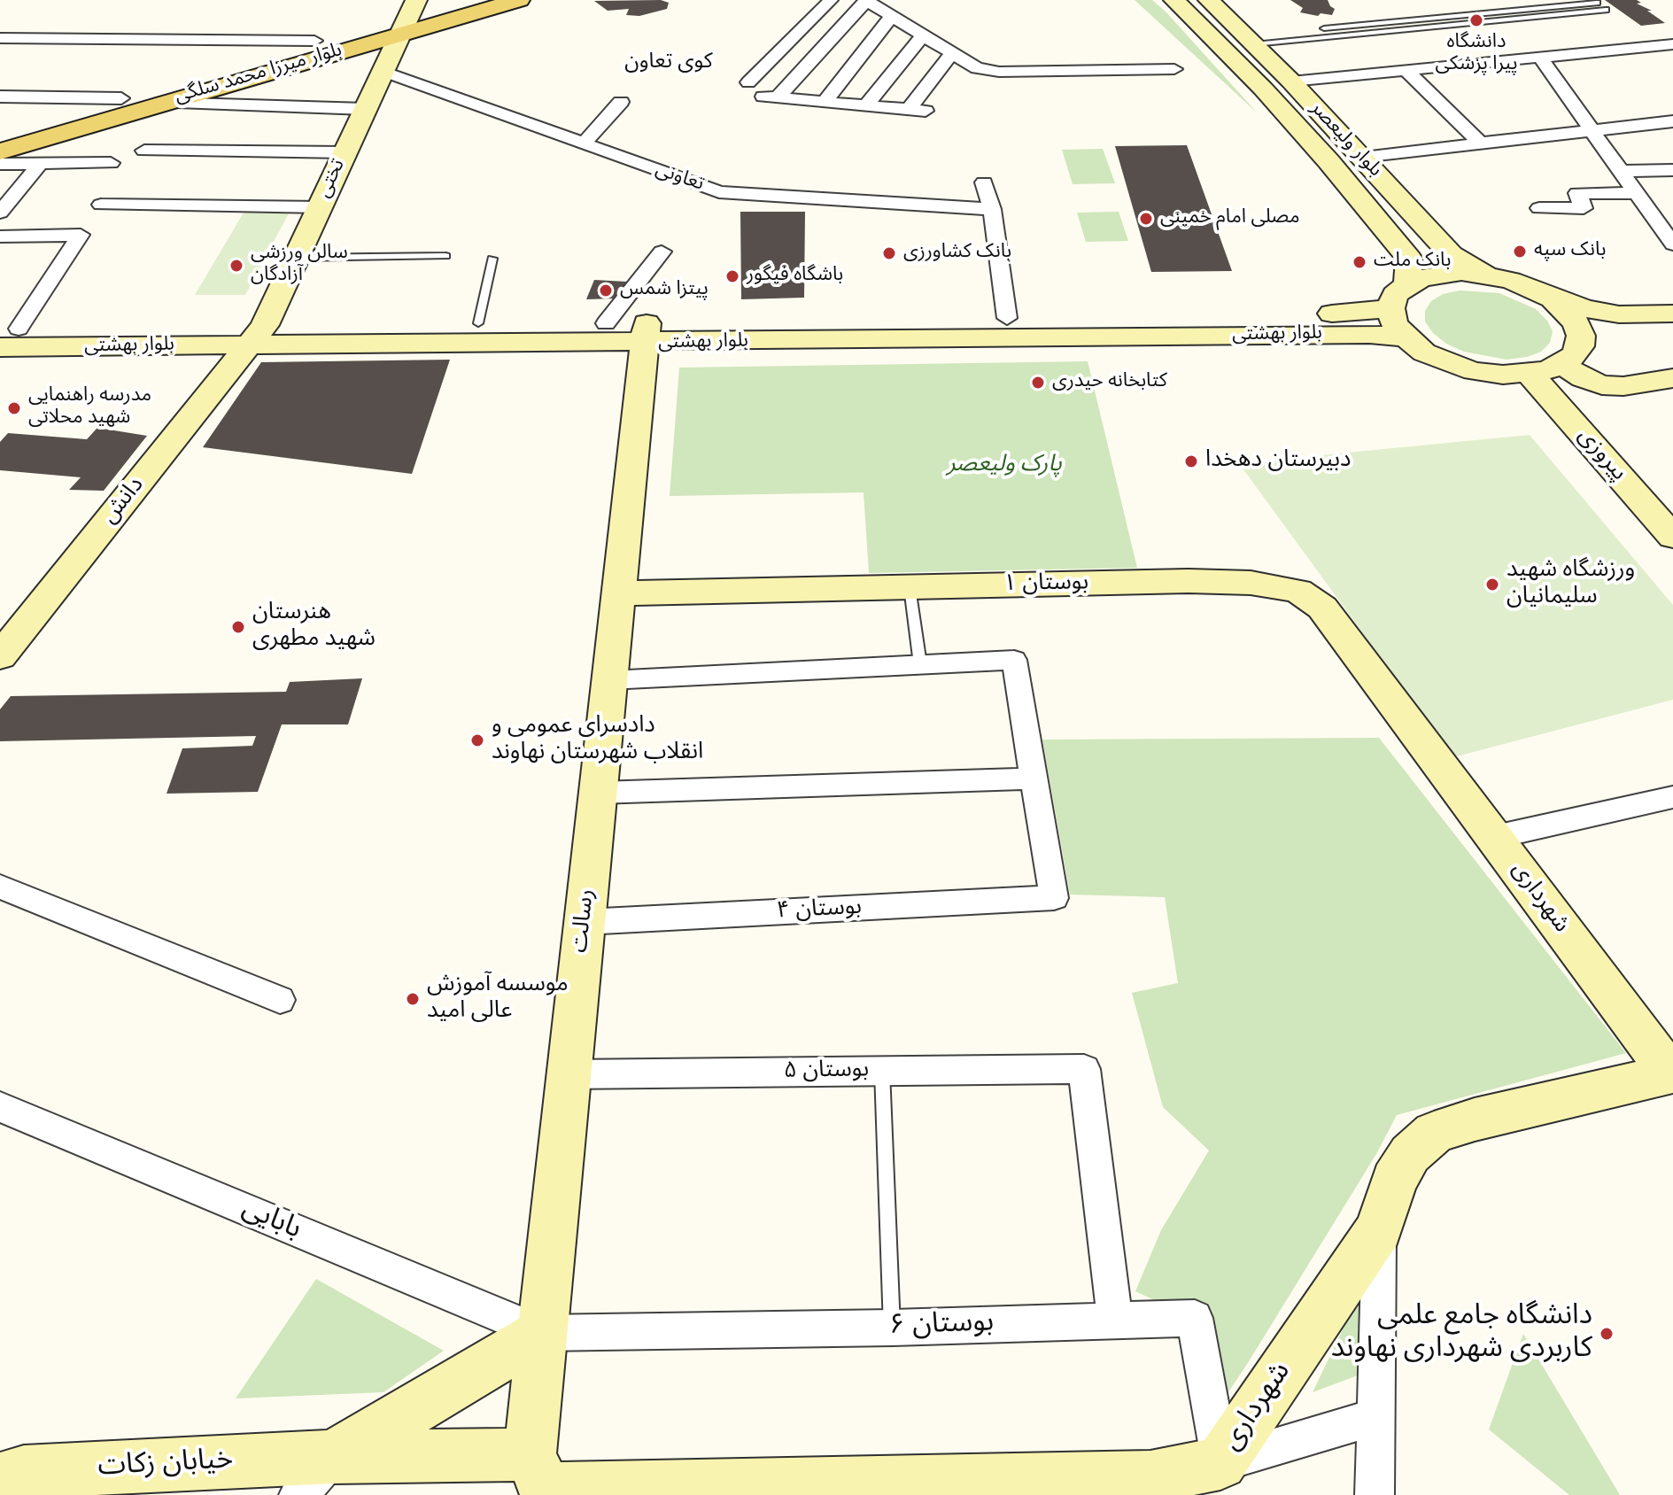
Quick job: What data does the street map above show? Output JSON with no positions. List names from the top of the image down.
{
  "streets": {
    "main road": [
      "بلوار میرزا محمد سلگی",
      "بلوار ولیعصر",
      "تختی",
      "بلوار بهشتی",
      "پیروزی",
      "دانش",
      "بوستان ۱",
      "شهرداری",
      "رسالت",
      "خیابان زکات"
    ],
    "street": [
      "تعاونی",
      "بوستان ۴",
      "بوستان ۵",
      "بابایی",
      "بوستان ۶"
    ]
  },
  "crossings": [
    ["بلوار میرزا محمد سلگی", "تختی"],
    ["تعاونی", "تختی"],
    ["تختی", "بلوار بهشتی"],
    ["تختی", "دانش"],
    ["بلوار بهشتی", "دانش"],
    ["بلوار بهشتی", "رسالت"],
    ["بوستان ۱", "شهرداری"],
    ["بوستان ۱", "رسالت"],
    ["شهرداری", "رسالت"],
    ["شهرداری", "بوستان ۶"],
    ["شهرداری", "خیابان زکات"],
    ["بوستان ۴", "رسالت"],
    ["رسالت", "بوستان ۵"],
    ["رسالت", "بابایی"],
    ["رسالت", "بوستان ۶"],
    ["رسالت", "خیابان زکات"],
    ["بوستان ۵", "بوستان ۶"],
    ["بابایی", "بوستان ۶"]
  ],
  "districts": ["کوی تعاون"],
  "parks": ["پارک ولیعصر"],
  "places": [
    "دانشگاه پیرا پزشکی",
    "مصلی امام خمینی",
    "بانک سپه",
    "بانک کشاورزی",
    "بانک ملت",
    "سالن ورزشی آزادگان",
    "باشگاه فیگور",
    "پیتزا شمس",
    "کتابخانه حیدری",
    "مدرسه راهنمایی شهید محلاتی",
    "دبیرستان دهخدا",
    "ورزشگاه شهید سلیمانیان",
    "هنرستان شهید مطهری",
    "دادسرای عمومی و انقلاب شهرستان نهاوند",
    "موسسه آموزش عالی امید",
    "دانشگاه جامع علمی کاربردی شهرداری نهاوند"
  ]
}
